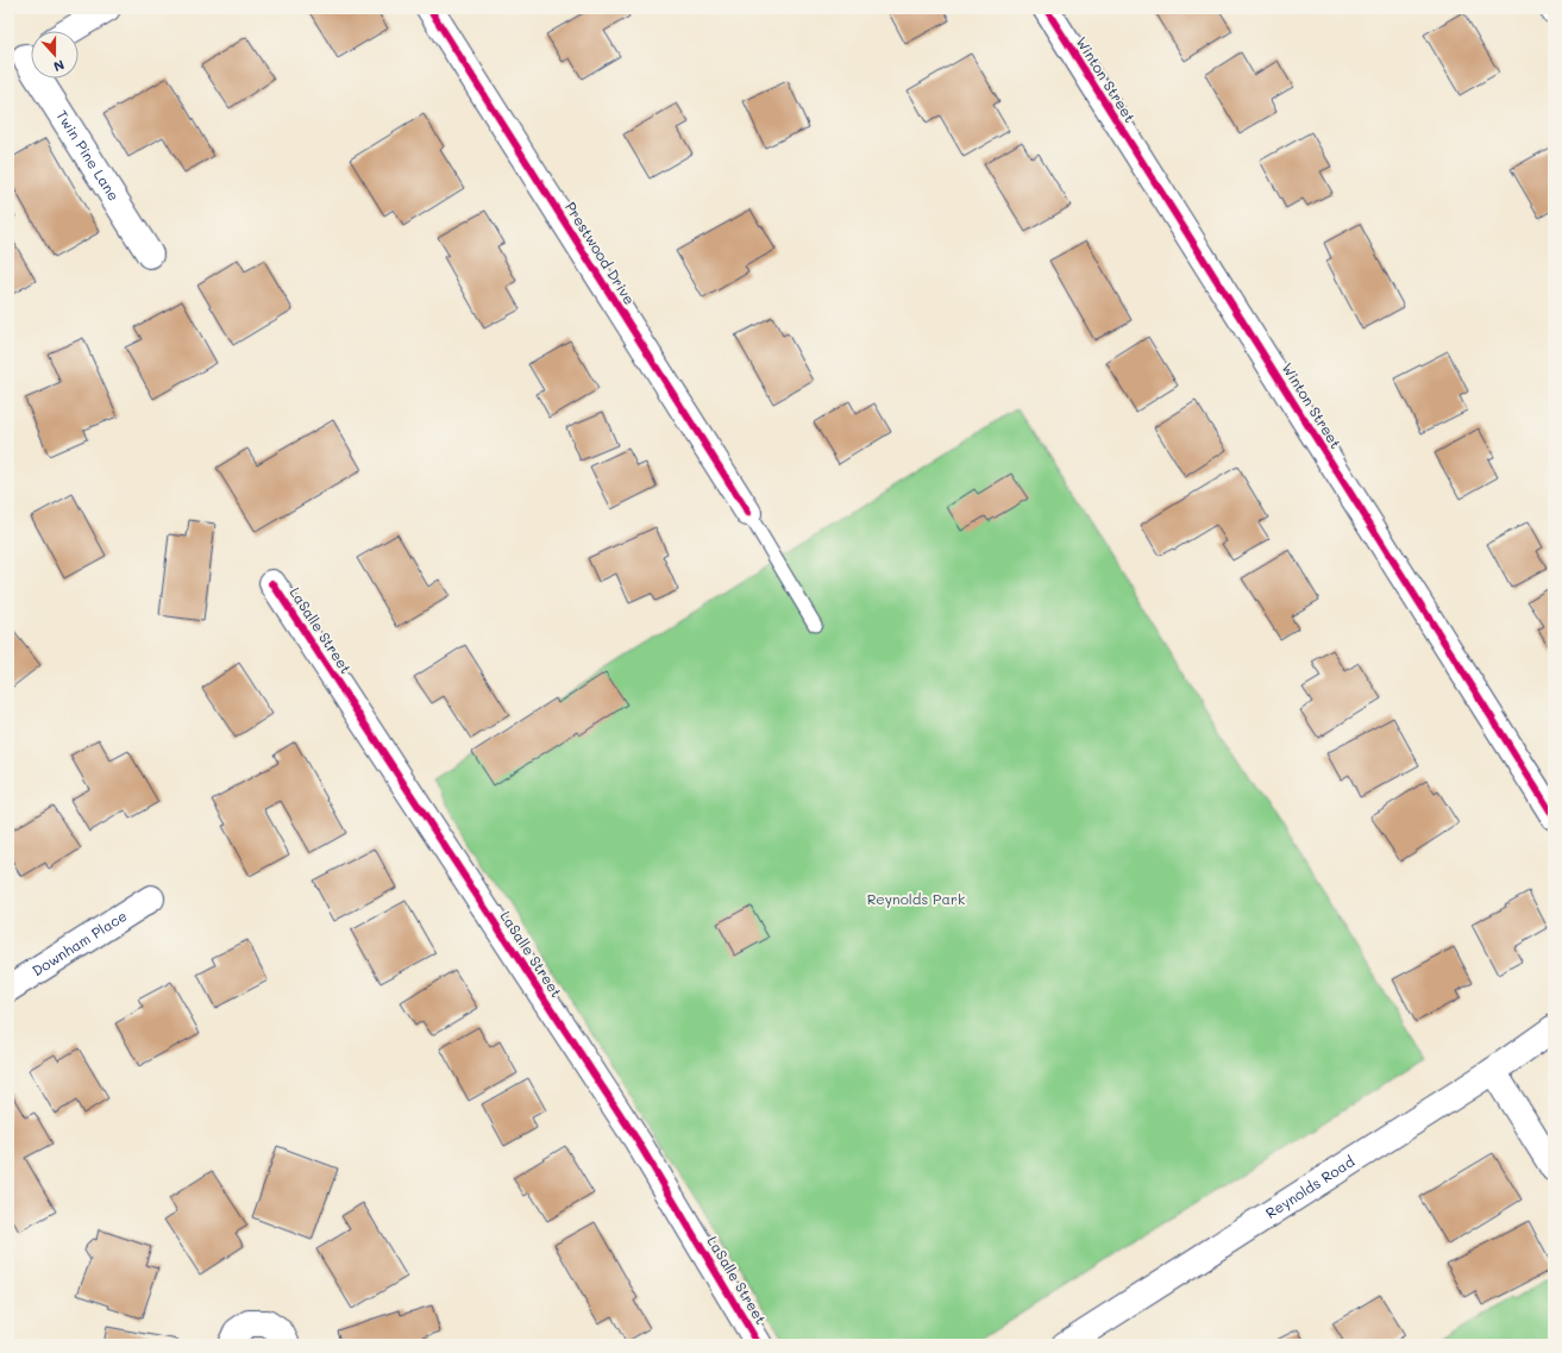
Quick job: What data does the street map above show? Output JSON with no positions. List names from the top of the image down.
{
  "streets": {
    "street": [
      "Winton Street",
      "Twin Pine Lane",
      "Prestwood Drive",
      "LaSalle Street",
      "Downham Place",
      "Reynolds Road"
    ]
  },
  "parks": ["Reynolds Park"],
  "north": "bottom"
}
